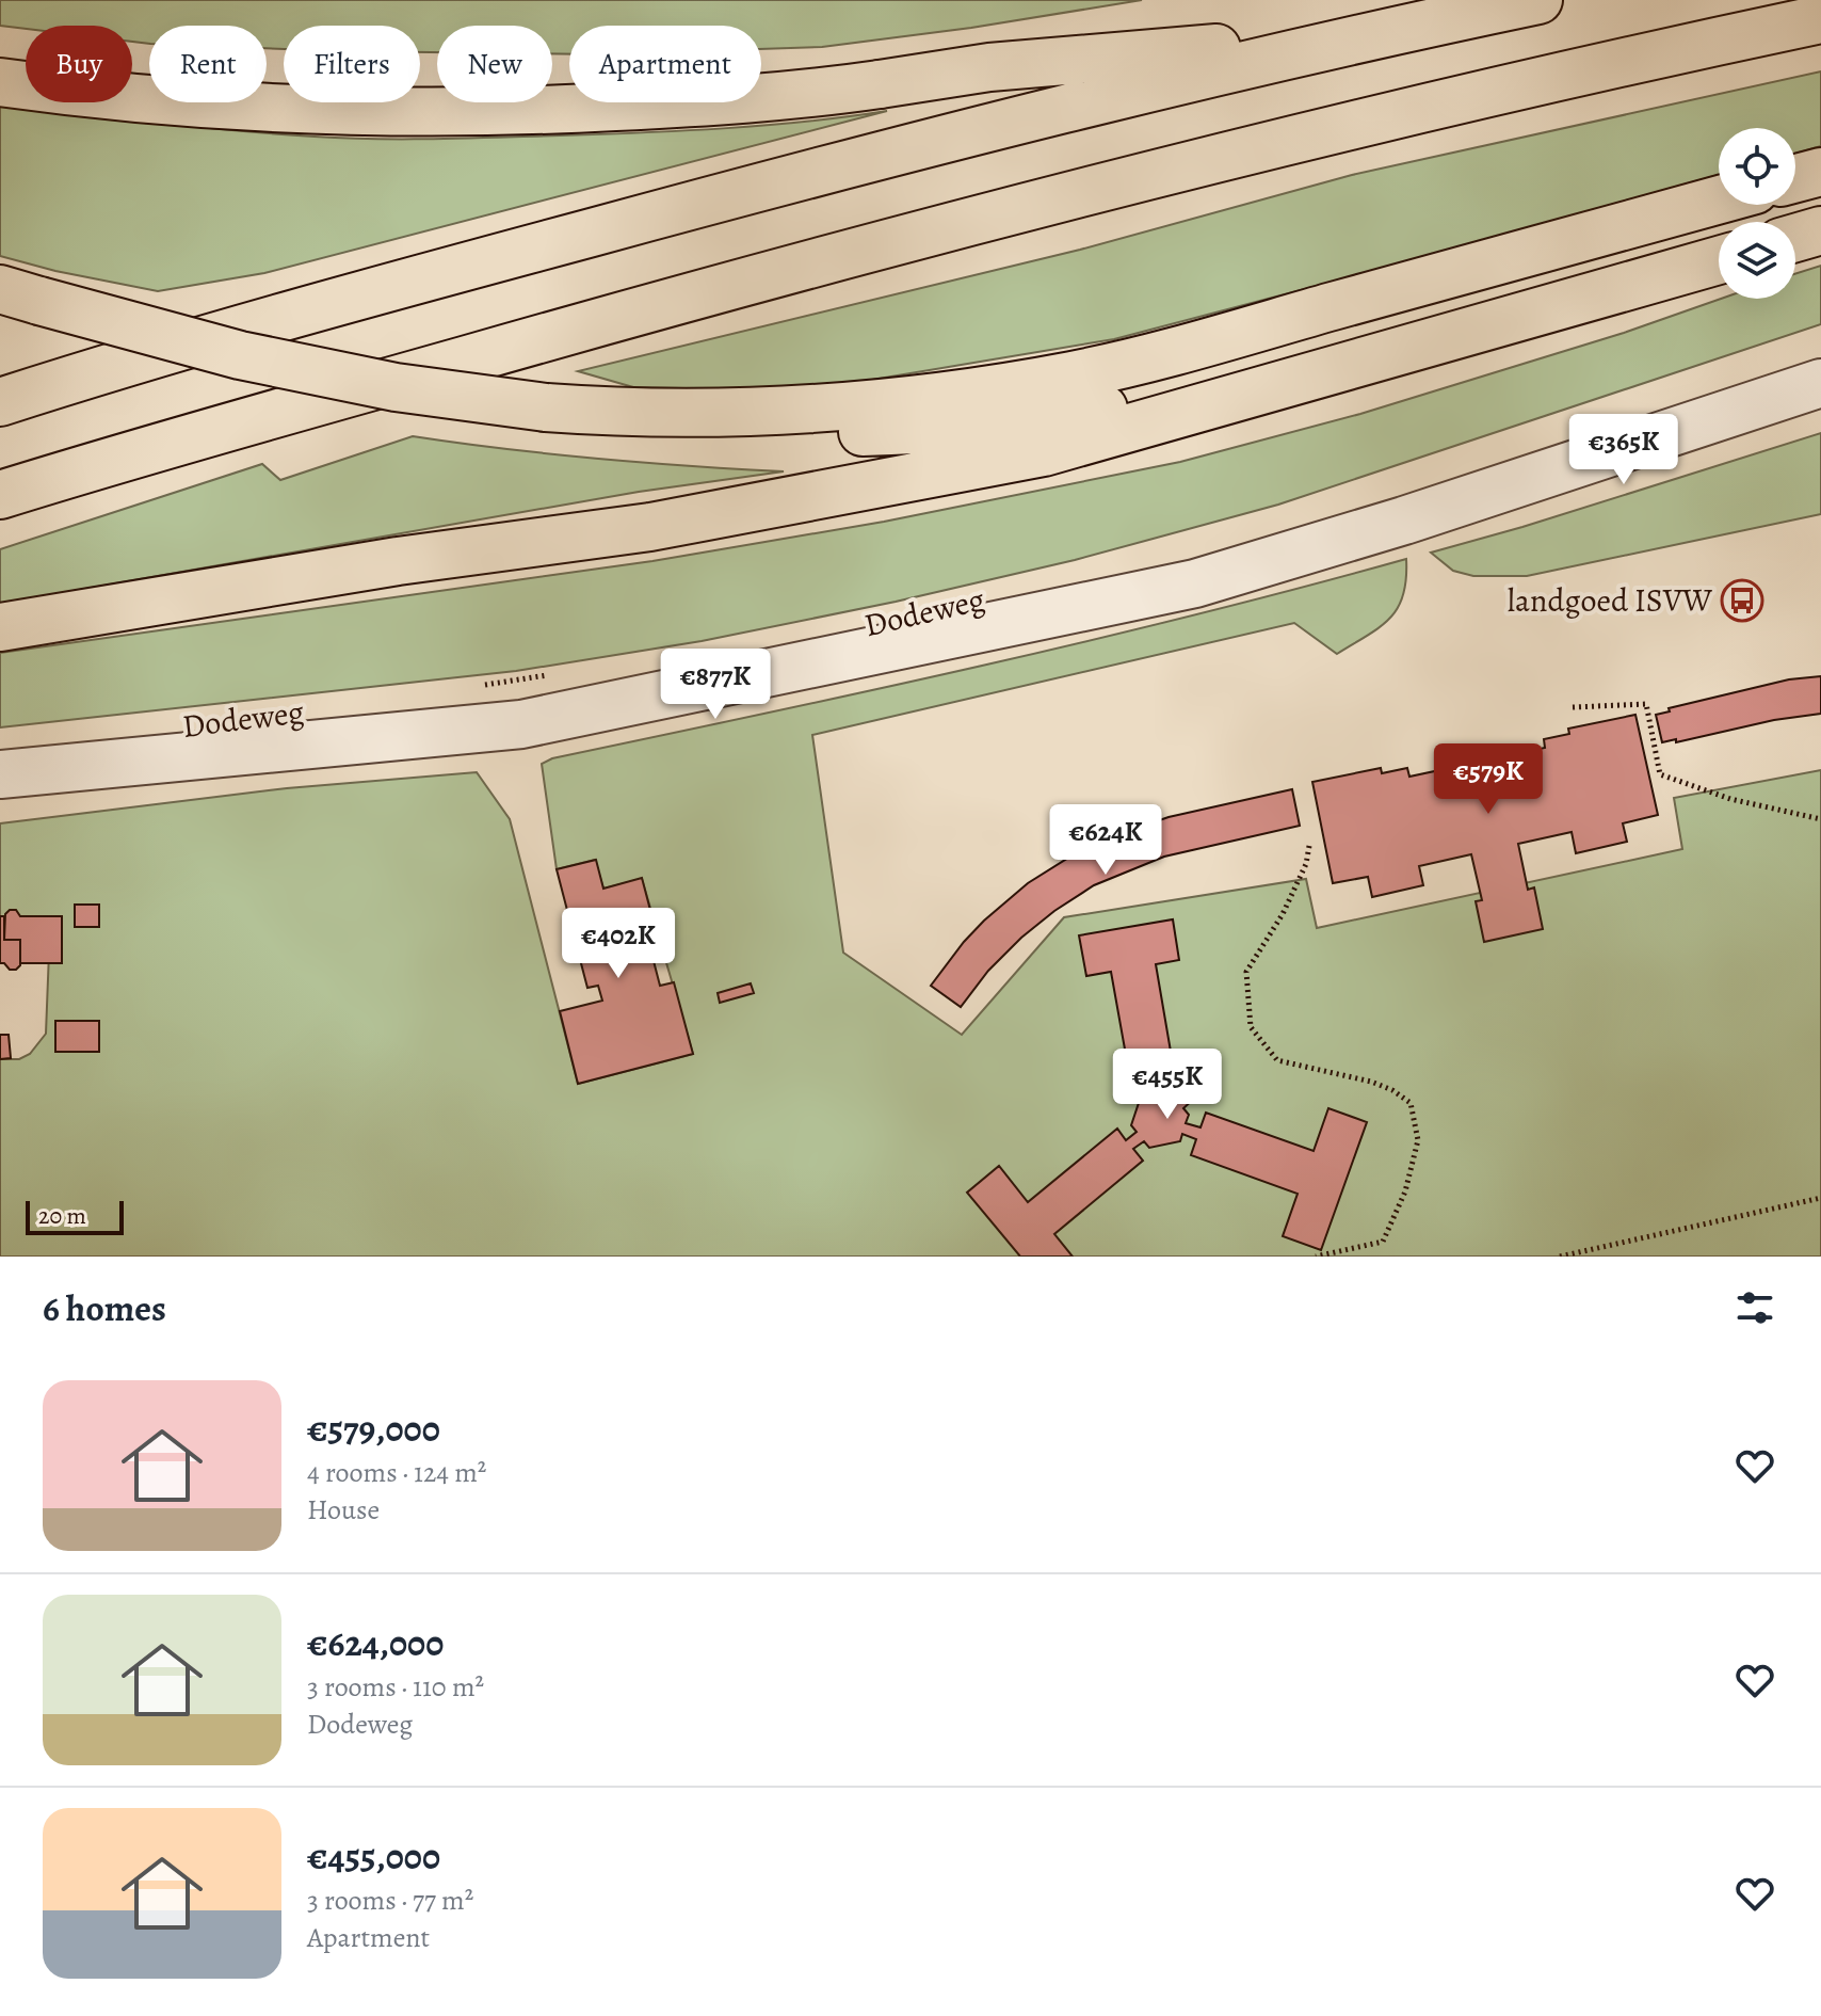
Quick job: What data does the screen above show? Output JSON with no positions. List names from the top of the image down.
{
  "streets": {
    "street": ["Dodeweg"]
  },
  "places": {
    "bus stop": ["landgoed ISVW"]
  },
  "scale_bar": "20 m",
  "page": {
    "chip": [
      "Buy",
      "Rent",
      "Filters",
      "New",
      "Apartment"
    ],
    "price": [
      "€365K",
      "€877K",
      "€579K",
      "€624K",
      "€402K",
      "€455K"
    ],
    "scale": "20 m",
    "heading": "6 homes",
    "list": [
      {
        "name": "€579,000",
        "note": "4 rooms · 124 m² · House"
      },
      {
        "name": "€624,000",
        "note": "3 rooms · 110 m² · Dodeweg"
      },
      {
        "name": "€455,000",
        "note": "3 rooms · 77 m² · Apartment"
      }
    ]
  }
}
